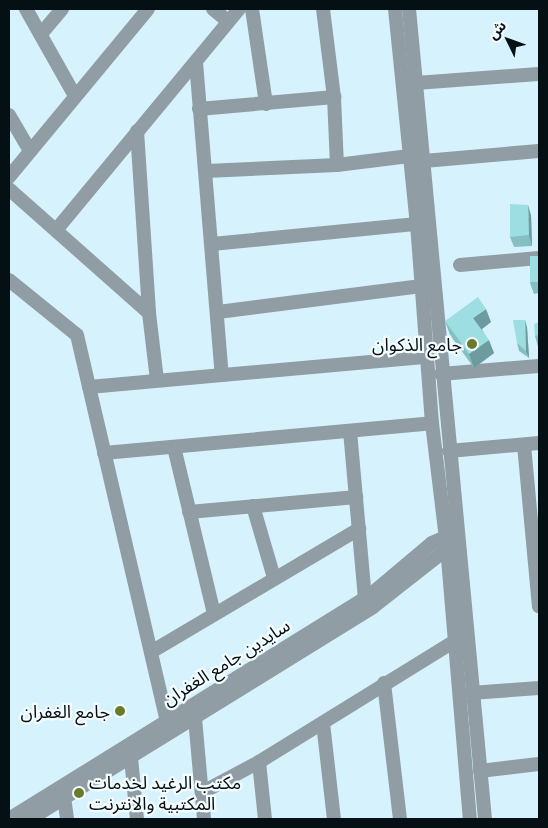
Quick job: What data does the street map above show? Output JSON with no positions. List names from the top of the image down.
{
  "streets": {
    "street": ["سايدين جامع الغفران"]
  },
  "places": ["جامع الذكوان", "جامع الغفران", "مكتب الرغيد لخدمات المكتبية والانترنت"],
  "north": "top left"
}
